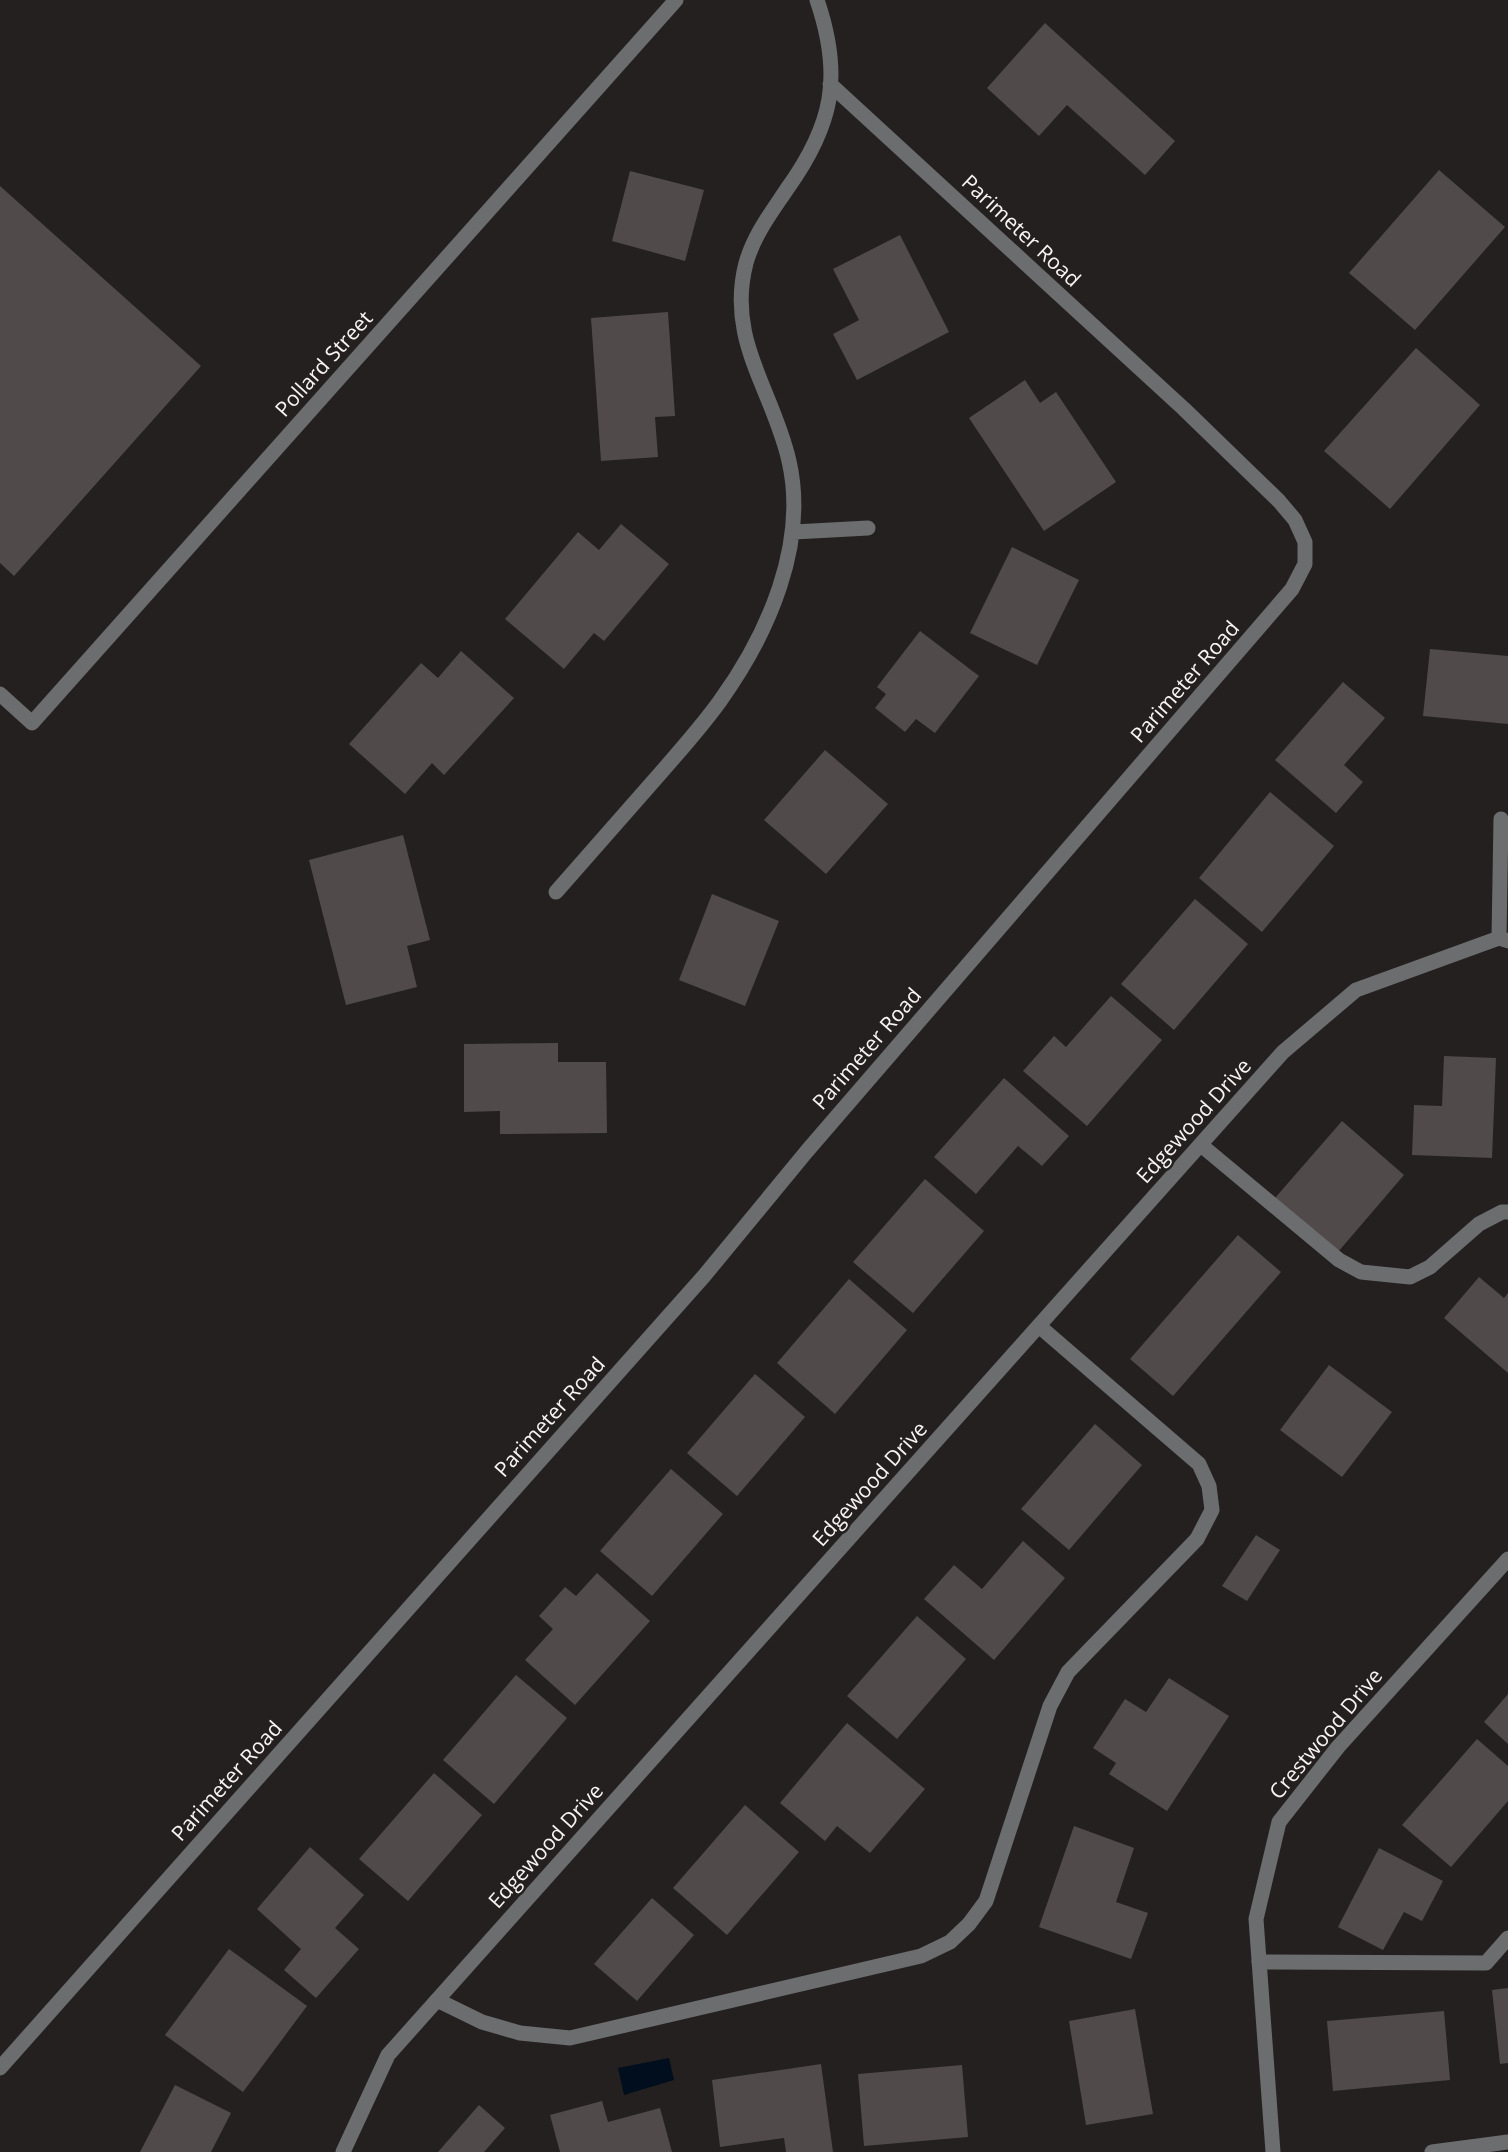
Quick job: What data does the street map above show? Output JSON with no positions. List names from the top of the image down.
{
  "streets": {
    "street": [
      "Parimeter Road",
      "Pollard Street",
      "Edgewood Drive",
      "Crestwood Drive"
    ]
  }
}
